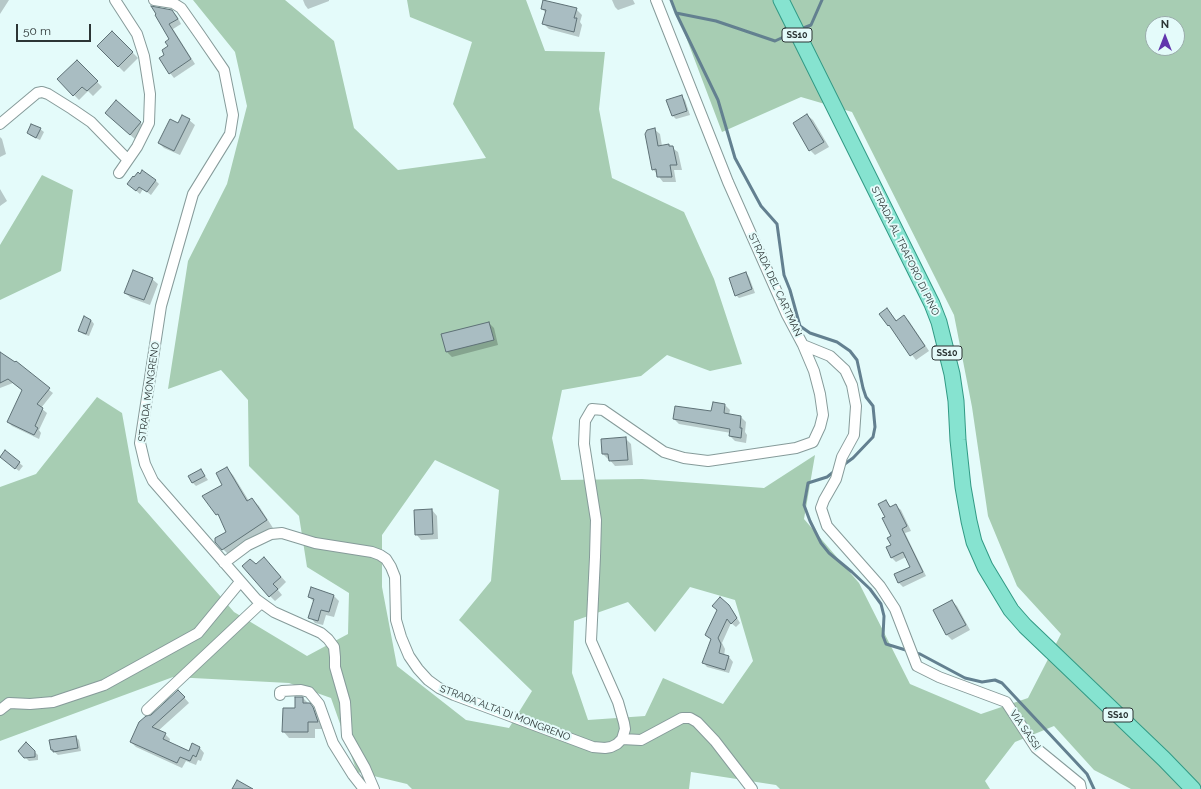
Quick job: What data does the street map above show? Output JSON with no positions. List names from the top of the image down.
{
  "streets": {
    "main road": ["SS10", "STRADA AL TRAFORO DI PINO"],
    "street": [
      "STRADA DEL CARTMAN",
      "STRADA MONGRENO",
      "STRADA ALTA DI MONGRENO",
      "VIA SASSI"
    ]
  },
  "crossings": [
    ["STRADA DEL CARTMAN", "VIA SASSI"],
    ["STRADA MONGRENO", "STRADA ALTA DI MONGRENO"]
  ],
  "scale_bar": "50 m",
  "north": "top"
}
